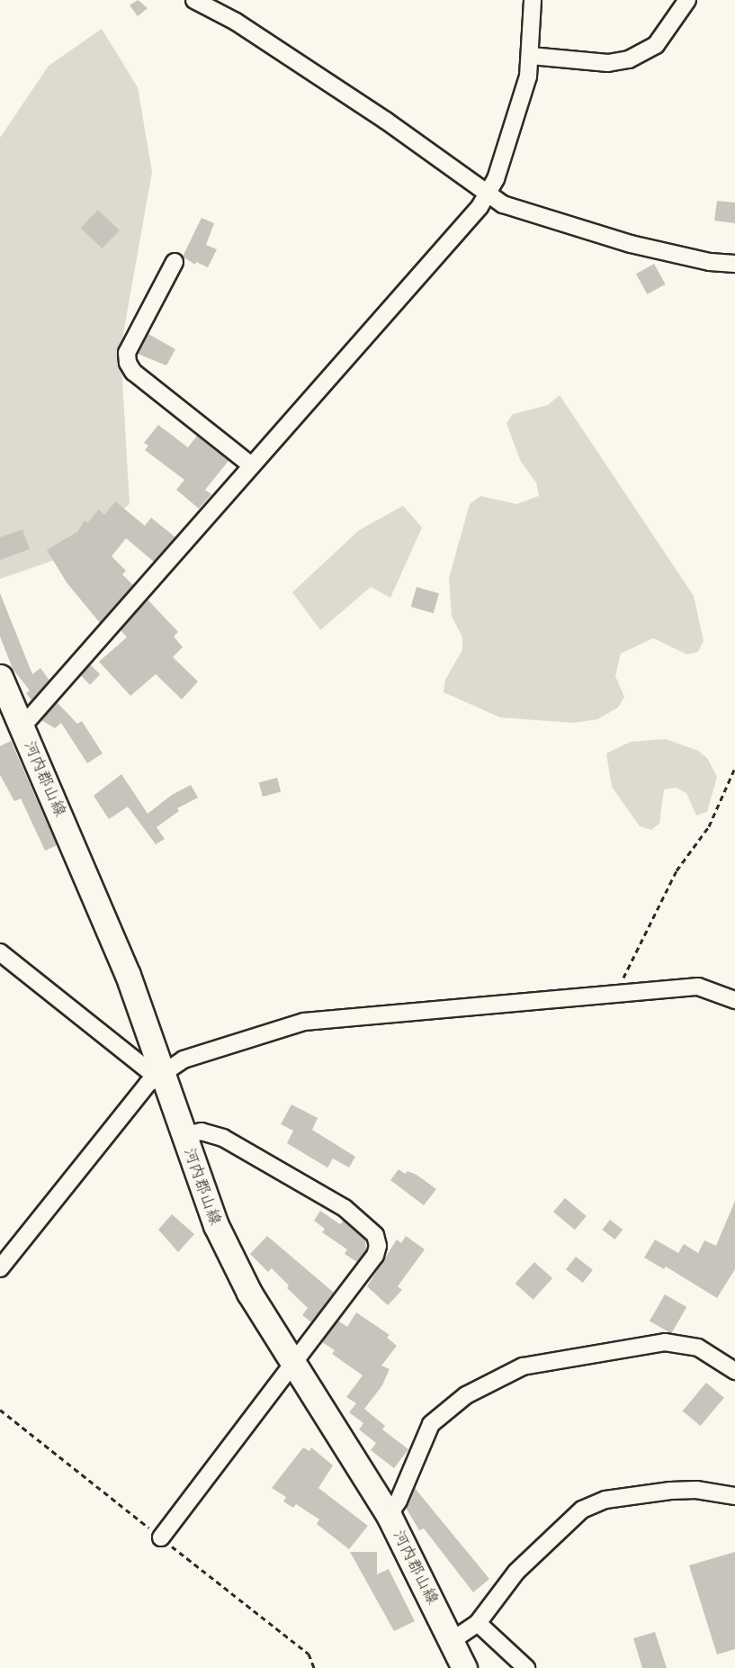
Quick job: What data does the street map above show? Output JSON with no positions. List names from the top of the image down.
{
  "streets": {
    "main road": ["河内郡山線"]
  }
}
